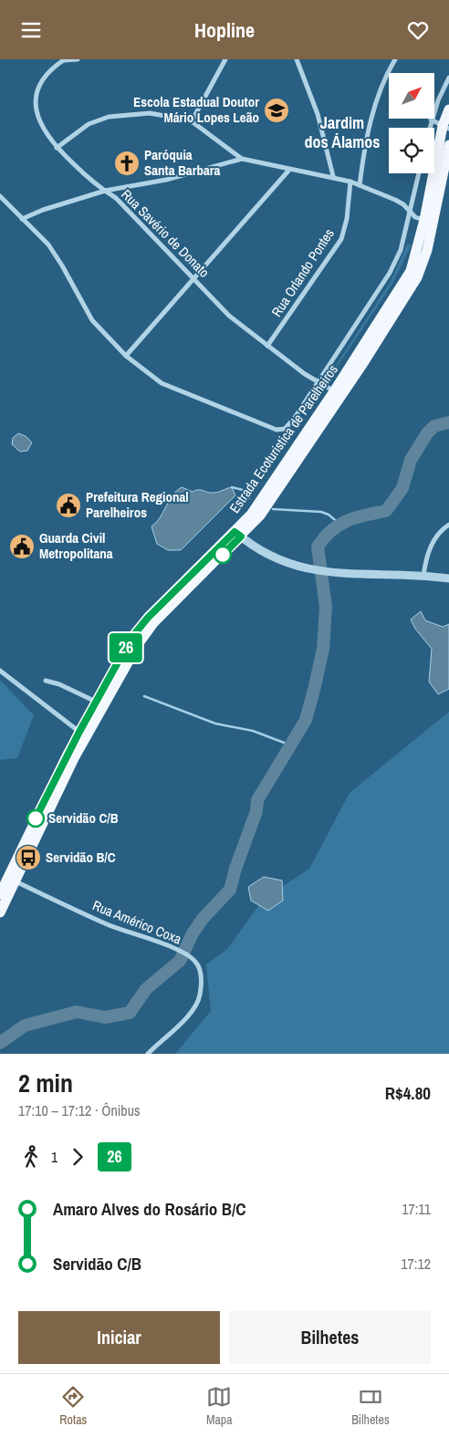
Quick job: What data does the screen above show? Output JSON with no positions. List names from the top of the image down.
{
  "streets": {
    "main road": ["Estrada Ecoturistica de Parelheiros"],
    "street": ["Rua Savério de Donato", "Rua Orlando Pontes", "Rua Américo Coxa"]
  },
  "crossings": [
    ["Rua Savério de Donato", "Rua Orlando Pontes"],
    ["Rua Savério de Donato", "Estrada Ecoturistica de Parelheiros"],
    ["Estrada Ecoturistica de Parelheiros", "Rua Américo Coxa"]
  ],
  "districts": ["Jardim dos Álamos"],
  "places": {
    "school or university": ["Escola Estadual Doutor Mário Lopes Leão"],
    "church": ["Paróquia Santa Barbara"],
    "public building": ["Prefeitura Regional Parelheiros", "Guarda Civil Metropolitana"],
    "other": ["Servidão C/B"],
    "bus stop": ["Servidão B/C"]
  },
  "lines": ["bus line 26"],
  "north": "top right",
  "page": {
    "header": "Hopline",
    "on_map": "26",
    "heading": ["2 min", "17:10 – 17:12 · Ônibus", "R$4.80"],
    "legs": ["1", "26"],
    "list": [
      {
        "name": "Amaro Alves do Rosário B/C",
        "value": "17:11"
      },
      {
        "name": "Servidão C/B",
        "value": "17:12"
      }
    ],
    "buttons": ["Iniciar", "Bilhetes"],
    "tabs": ["Rotas", "Mapa", "Bilhetes"]
  }
}
